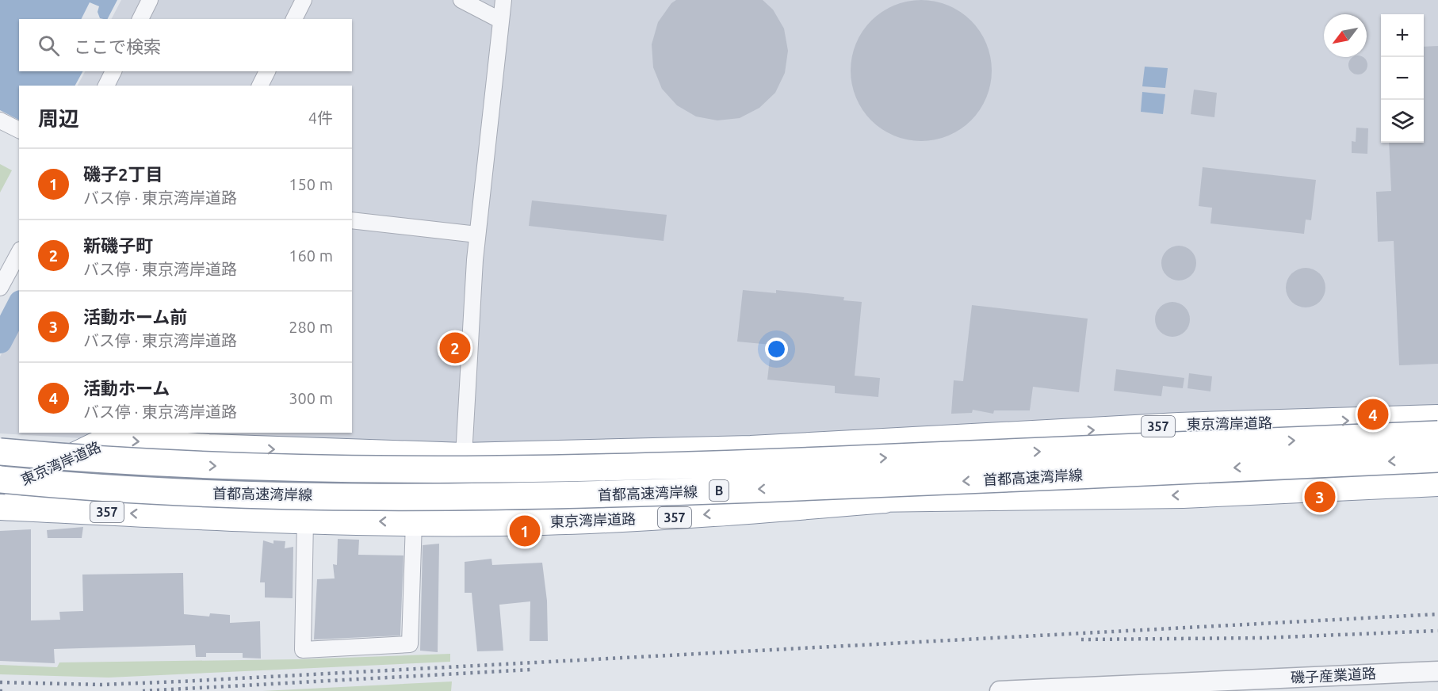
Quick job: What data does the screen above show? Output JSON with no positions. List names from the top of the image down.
{
  "streets": {
    "highway": [
      "東京湾岸道路",
      "357",
      "首都高速湾岸線",
      "B"
    ],
    "street": ["磯子産業道路"]
  },
  "north": "bottom left",
  "page": {
    "map_buttons": ["+", "−"],
    "search": "ここで検索",
    "heading": ["周辺", "4件"],
    "list": [
      {
        "mark": "1",
        "name": "磯子2丁目",
        "note": "バス停 · 東京湾岸道路",
        "value": "150 m"
      },
      {
        "mark": "2",
        "name": "新磯子町",
        "note": "バス停 · 東京湾岸道路",
        "value": "160 m"
      },
      {
        "mark": "3",
        "name": "活動ホーム前",
        "note": "バス停 · 東京湾岸道路",
        "value": "280 m"
      },
      {
        "mark": "4",
        "name": "活動ホーム",
        "note": "バス停 · 東京湾岸道路",
        "value": "300 m"
      }
    ],
    "pins": [
      "2",
      "4",
      "3",
      "1"
    ]
  }
}
